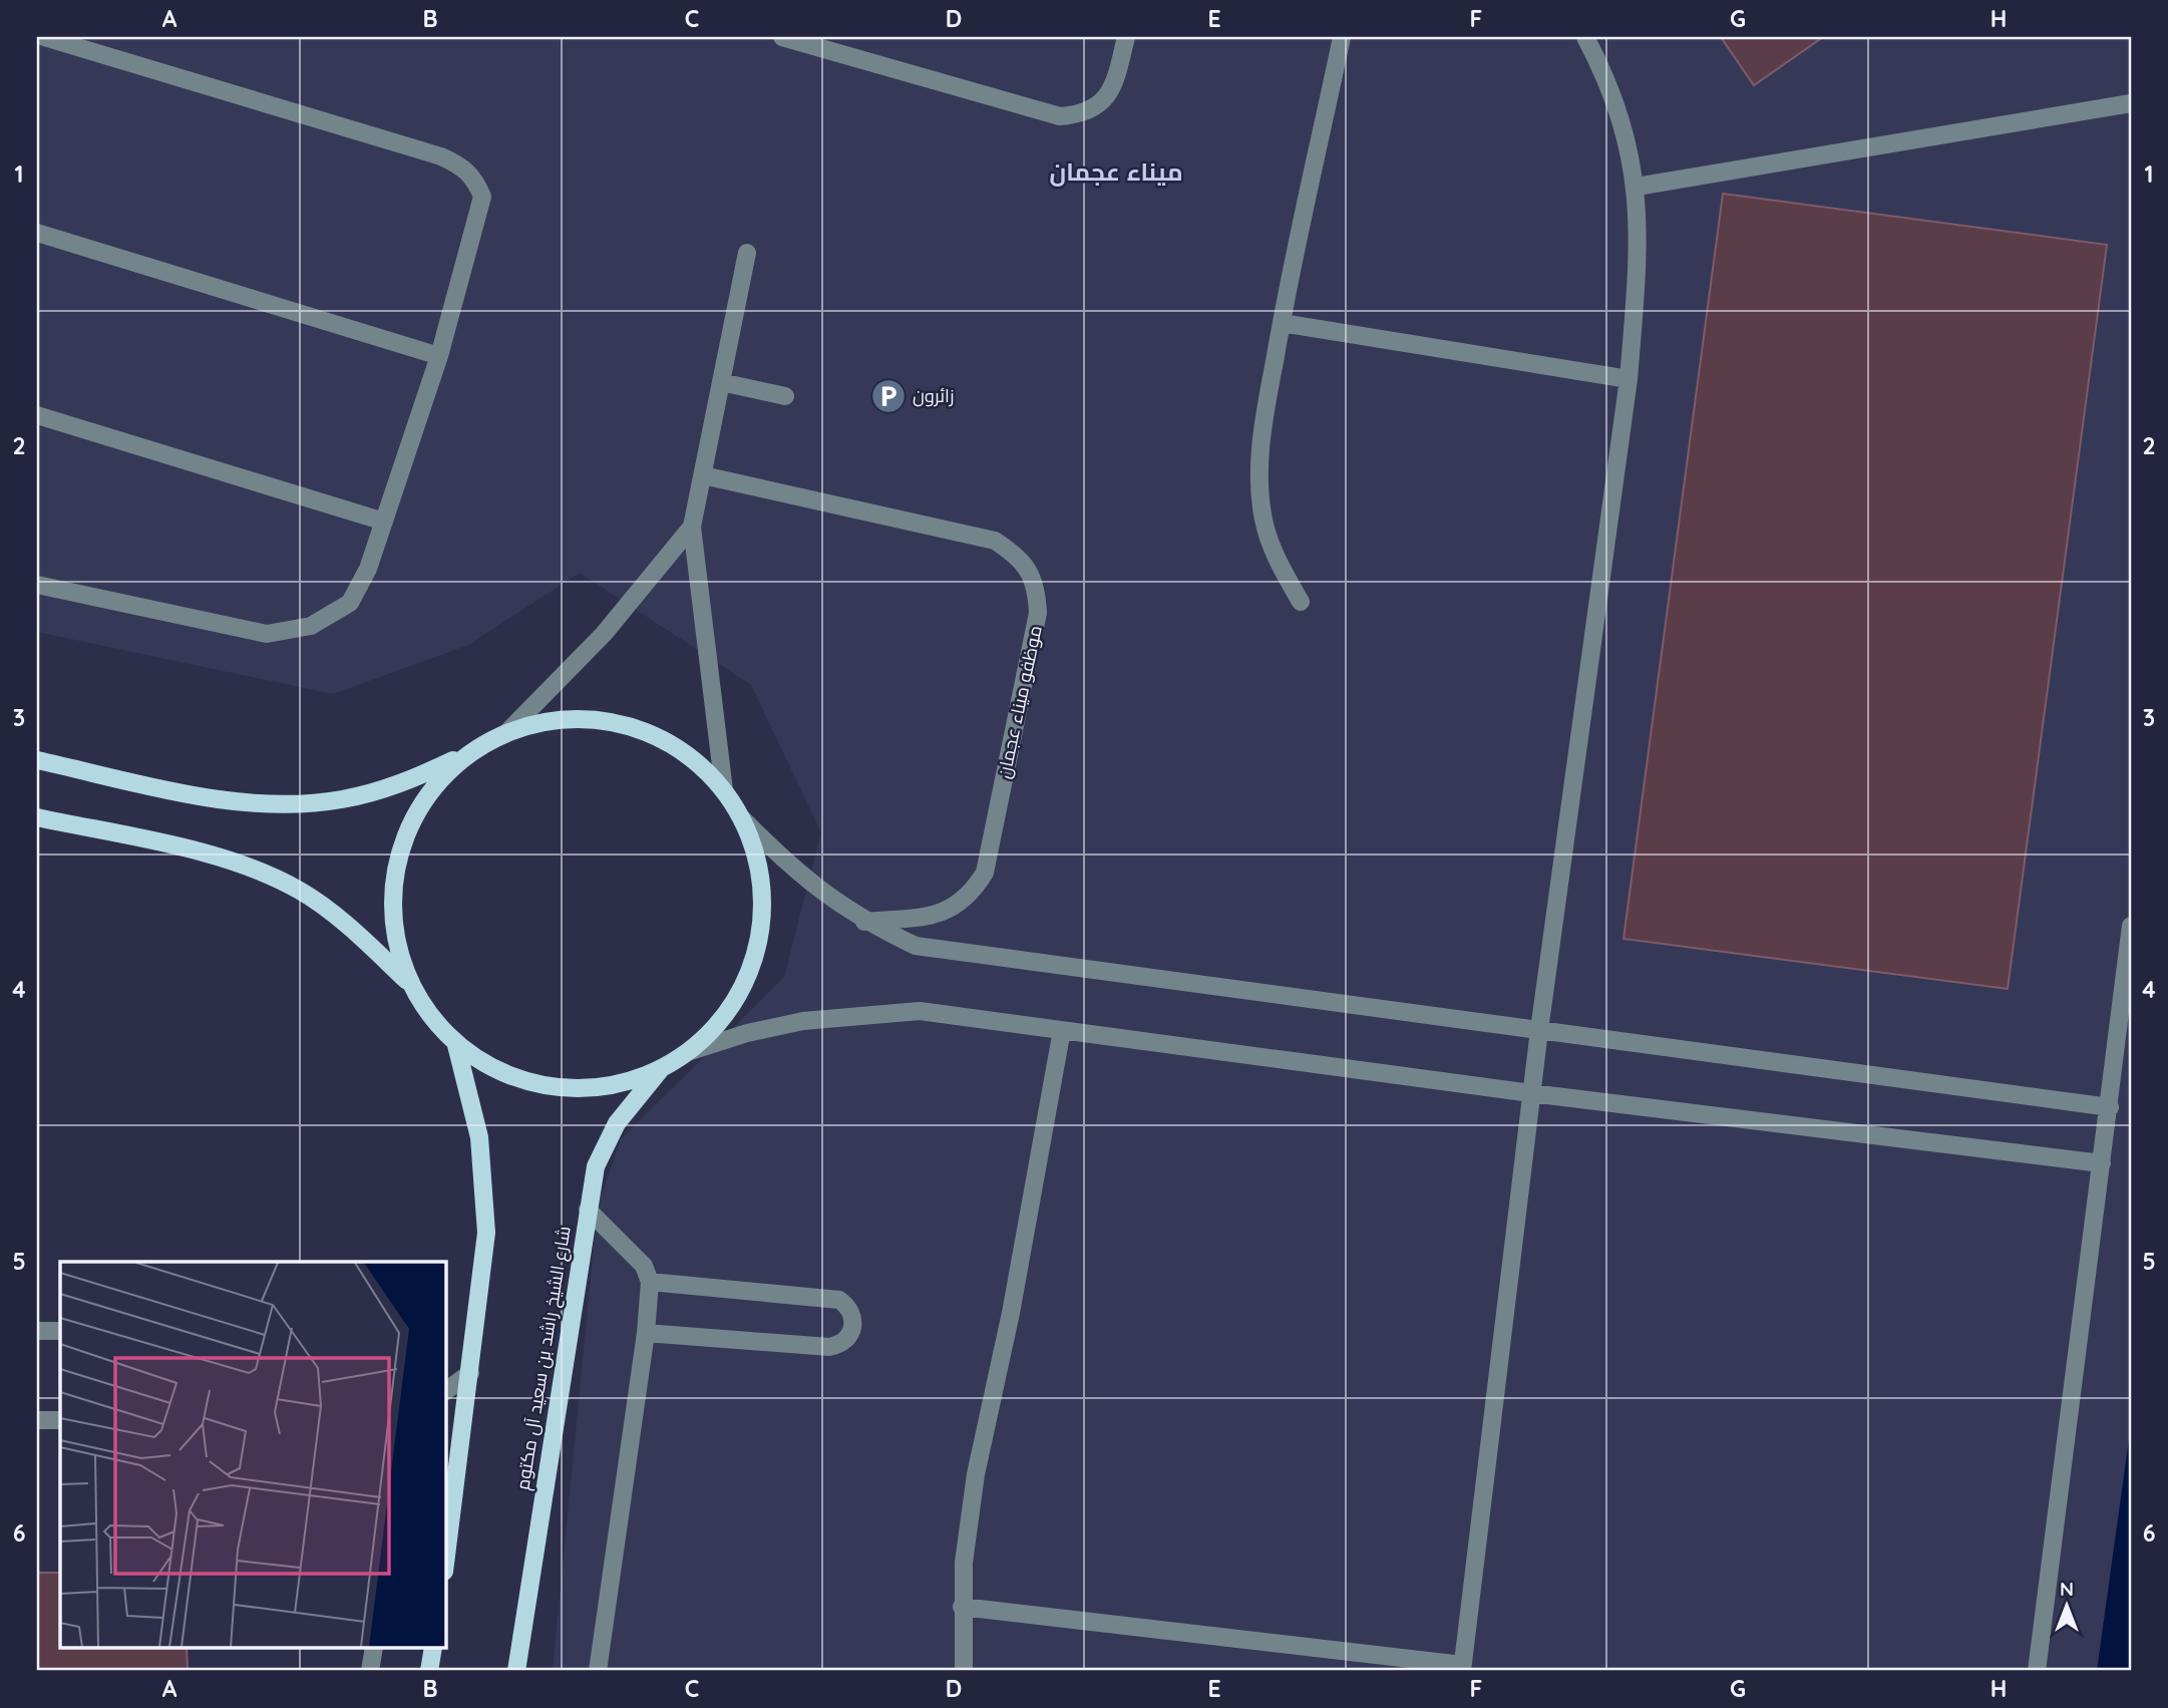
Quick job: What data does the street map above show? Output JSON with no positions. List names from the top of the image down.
{
  "streets": {
    "main road": ["شارع الشيخ راشد بن سعيد آل مكتوم"],
    "lane": ["موظفو ميناء عجمان"]
  },
  "districts": ["ميناء عجمان"],
  "places": {
    "parking": ["زائرون"]
  },
  "north": "top",
  "grid": {
    "columns": [
      "A",
      "B",
      "C",
      "D",
      "E",
      "F",
      "G",
      "H"
    ],
    "rows": [
      "1",
      "2",
      "3",
      "4",
      "5",
      "6"
    ]
  }
}
